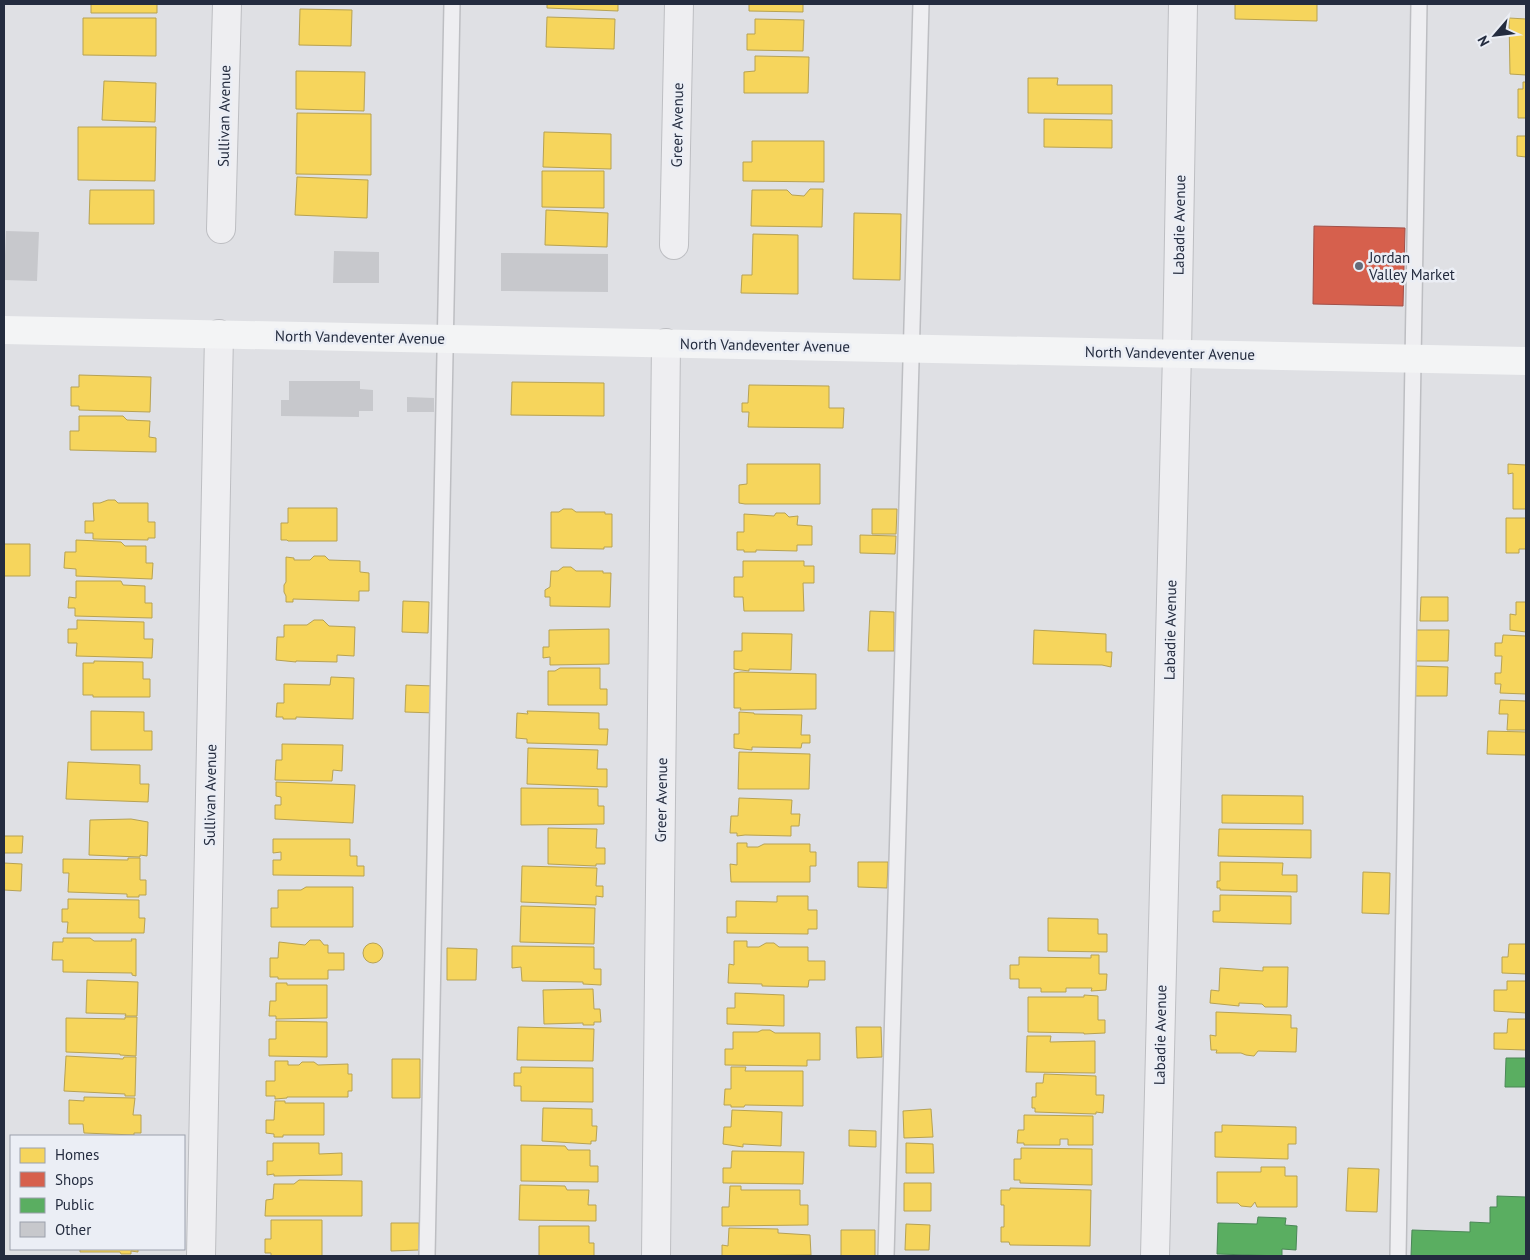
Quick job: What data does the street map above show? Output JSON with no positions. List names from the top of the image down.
{
  "streets": {
    "main road": ["North Vandeventer Avenue"],
    "street": ["Sullivan Avenue", "Greer Avenue", "Labadie Avenue"]
  },
  "crossings": [
    ["Sullivan Avenue", "North Vandeventer Avenue"],
    ["Greer Avenue", "North Vandeventer Avenue"],
    ["Labadie Avenue", "North Vandeventer Avenue"]
  ],
  "places": ["Jordan Valley Market"],
  "legend": [
    "Homes",
    "Shops",
    "Public",
    "Other"
  ],
  "north": "bottom left"
}
